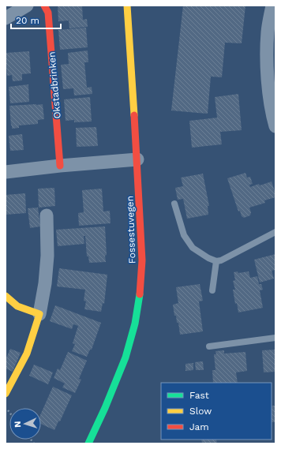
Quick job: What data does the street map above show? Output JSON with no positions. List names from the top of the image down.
{
  "streets": {
    "street": ["Okstadbrinken", "Fossestuvegen"]
  },
  "legend": ["Fast", "Slow", "Jam"],
  "scale_bar": "20 m",
  "north": "left"
}
